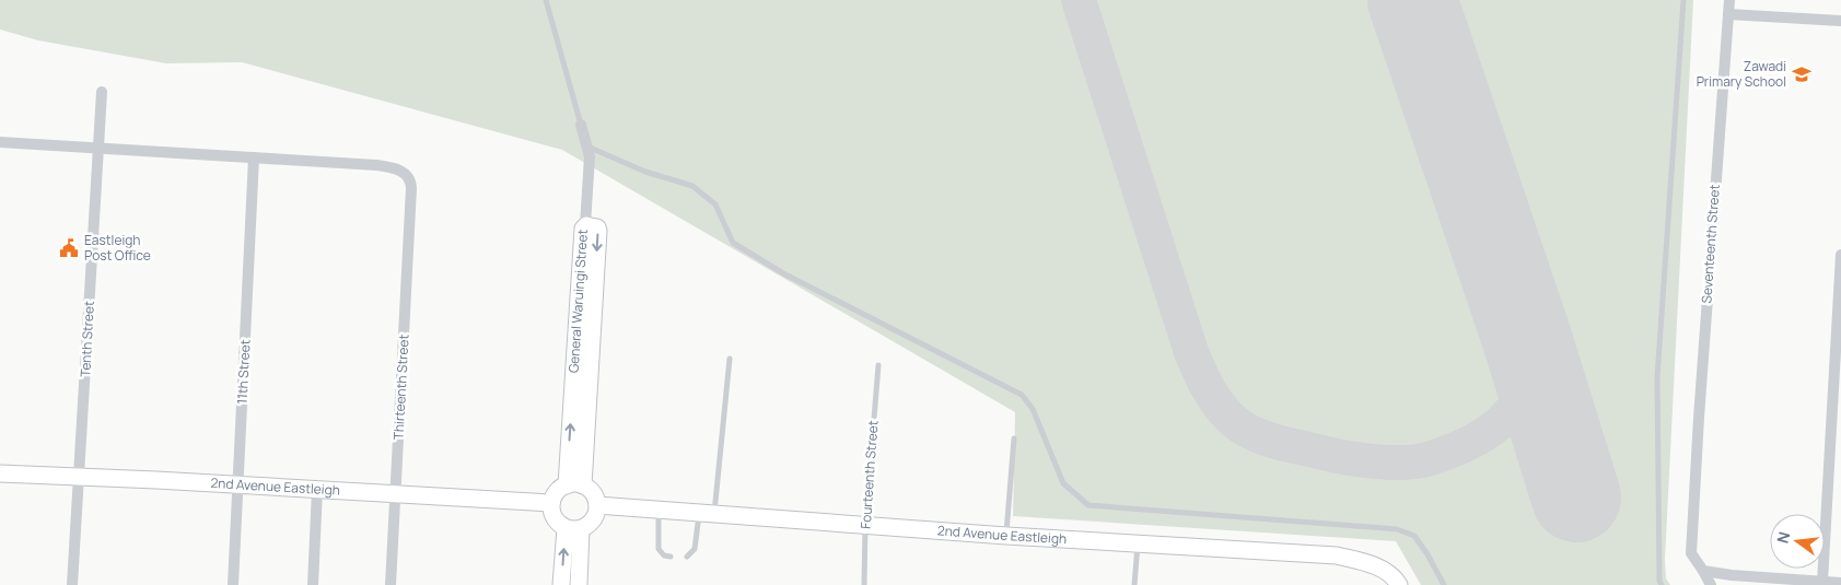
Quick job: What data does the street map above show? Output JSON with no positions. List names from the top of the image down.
{
  "streets": {
    "street": [
      "Seventeenth Street",
      "General Waruingi Street",
      "Tenth Street",
      "11th Street",
      "Thirteenth Street",
      "2nd Avenue Eastleigh"
    ],
    "lane": ["Fourteenth Street"]
  },
  "crossings": [
    ["General Waruingi Street", "2nd Avenue Eastleigh"],
    ["Tenth Street", "2nd Avenue Eastleigh"],
    ["11th Street", "Thirteenth Street"],
    ["11th Street", "2nd Avenue Eastleigh"],
    ["Thirteenth Street", "2nd Avenue Eastleigh"],
    ["Fourteenth Street", "2nd Avenue Eastleigh"]
  ],
  "places": {
    "school or university": ["Zawadi Primary School"],
    "public building": ["Eastleigh Post Office"]
  },
  "north": "left"
}
